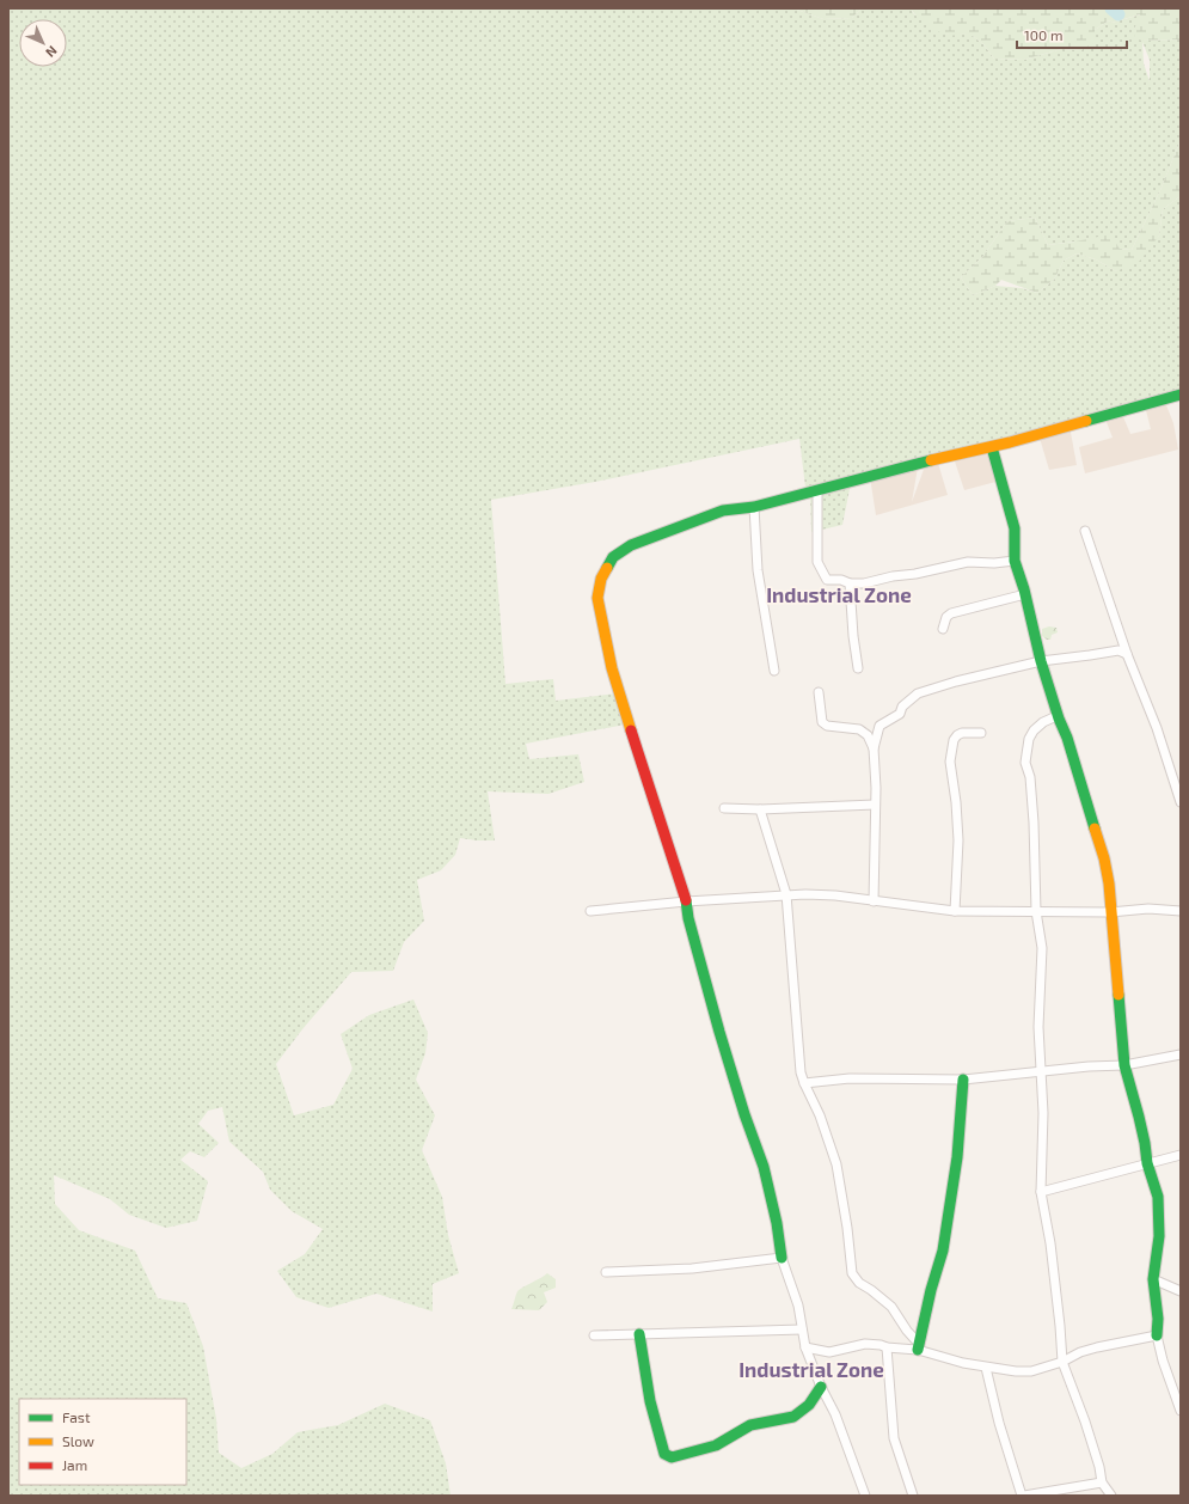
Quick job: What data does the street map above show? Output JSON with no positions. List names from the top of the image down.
{
  "districts": ["Industrial Zone", "Industrial Zone"],
  "legend": ["Fast", "Slow", "Jam"],
  "scale_bar": "100 m",
  "north": "bottom right"
}
